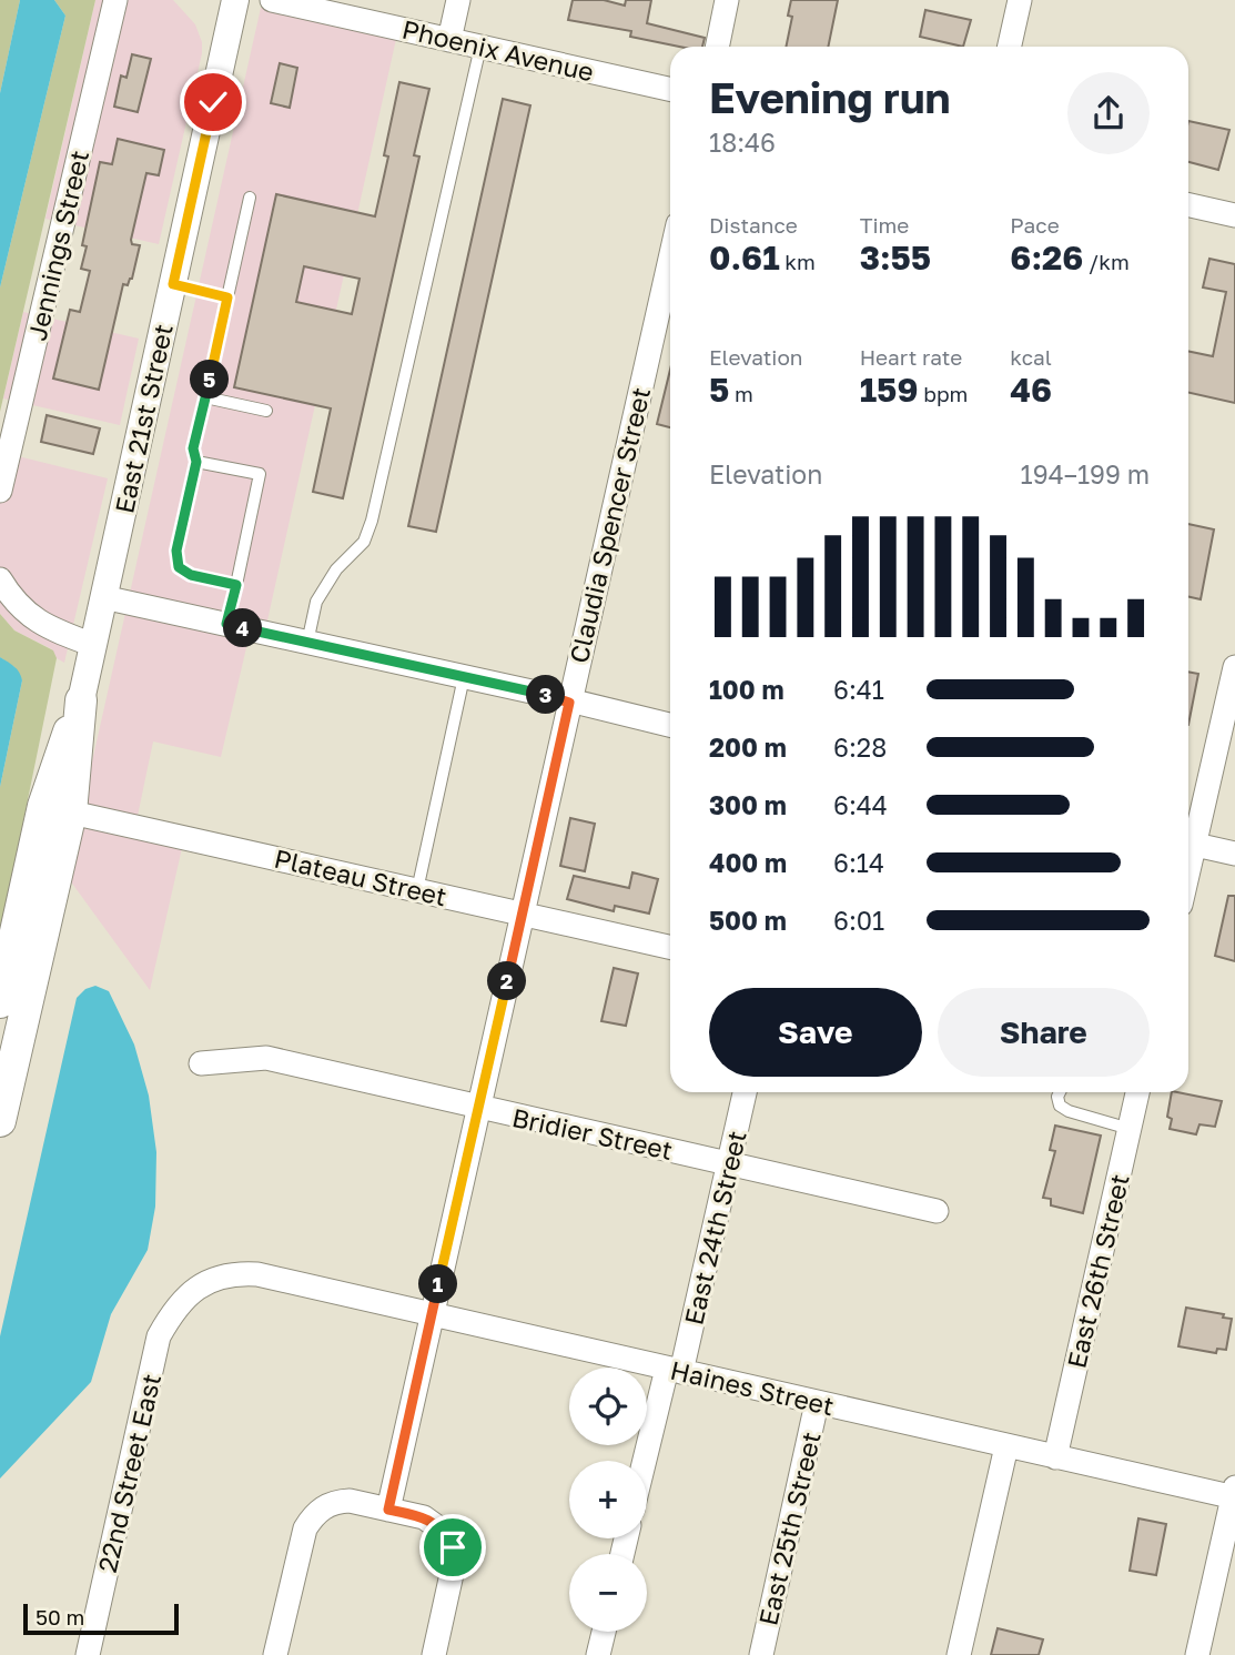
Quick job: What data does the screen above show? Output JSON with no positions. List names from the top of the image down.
{
  "streets": {
    "main road": ["East 21st Street"],
    "street": [
      "Phoenix Avenue",
      "Jennings Street",
      "Claudia Spencer Street",
      "Plateau Street",
      "Bridier Street",
      "East 24th Street",
      "East 26th Street",
      "Haines Street",
      "22nd Street East",
      "East 25th Street"
    ]
  },
  "crossings": [
    ["East 21st Street", "Plateau Street"],
    ["Claudia Spencer Street", "Plateau Street"],
    ["Claudia Spencer Street", "Bridier Street"],
    ["Claudia Spencer Street", "Haines Street"],
    ["Bridier Street", "East 24th Street"],
    ["East 24th Street", "Haines Street"],
    ["East 26th Street", "Haines Street"],
    ["Haines Street", "22nd Street East"],
    ["Haines Street", "East 25th Street"]
  ],
  "scale_bar": "50 m",
  "page": {
    "heading": ["Evening run", "18:46"],
    "stats": [
      ["Distance", "0.61 km"],
      ["Time", "3:55"],
      ["Pace", "6:26 /km"],
      ["Elevation", "5 m"],
      ["Heart rate", "159 bpm"],
      ["kcal", "46"]
    ],
    "pins": [
      "5",
      "4",
      "3",
      "2",
      "1"
    ],
    "chart": ["Elevation", "194–199 m"],
    "list": [
      {
        "name": "100 m",
        "note": "6:41"
      },
      {
        "name": "200 m",
        "note": "6:28"
      },
      {
        "name": "300 m",
        "note": "6:44"
      },
      {
        "name": "400 m",
        "note": "6:14"
      },
      {
        "name": "500 m",
        "note": "6:01"
      }
    ],
    "buttons": ["Save", "Share"],
    "map_buttons": ["+", "−"],
    "scale": "50 m"
  }
}
